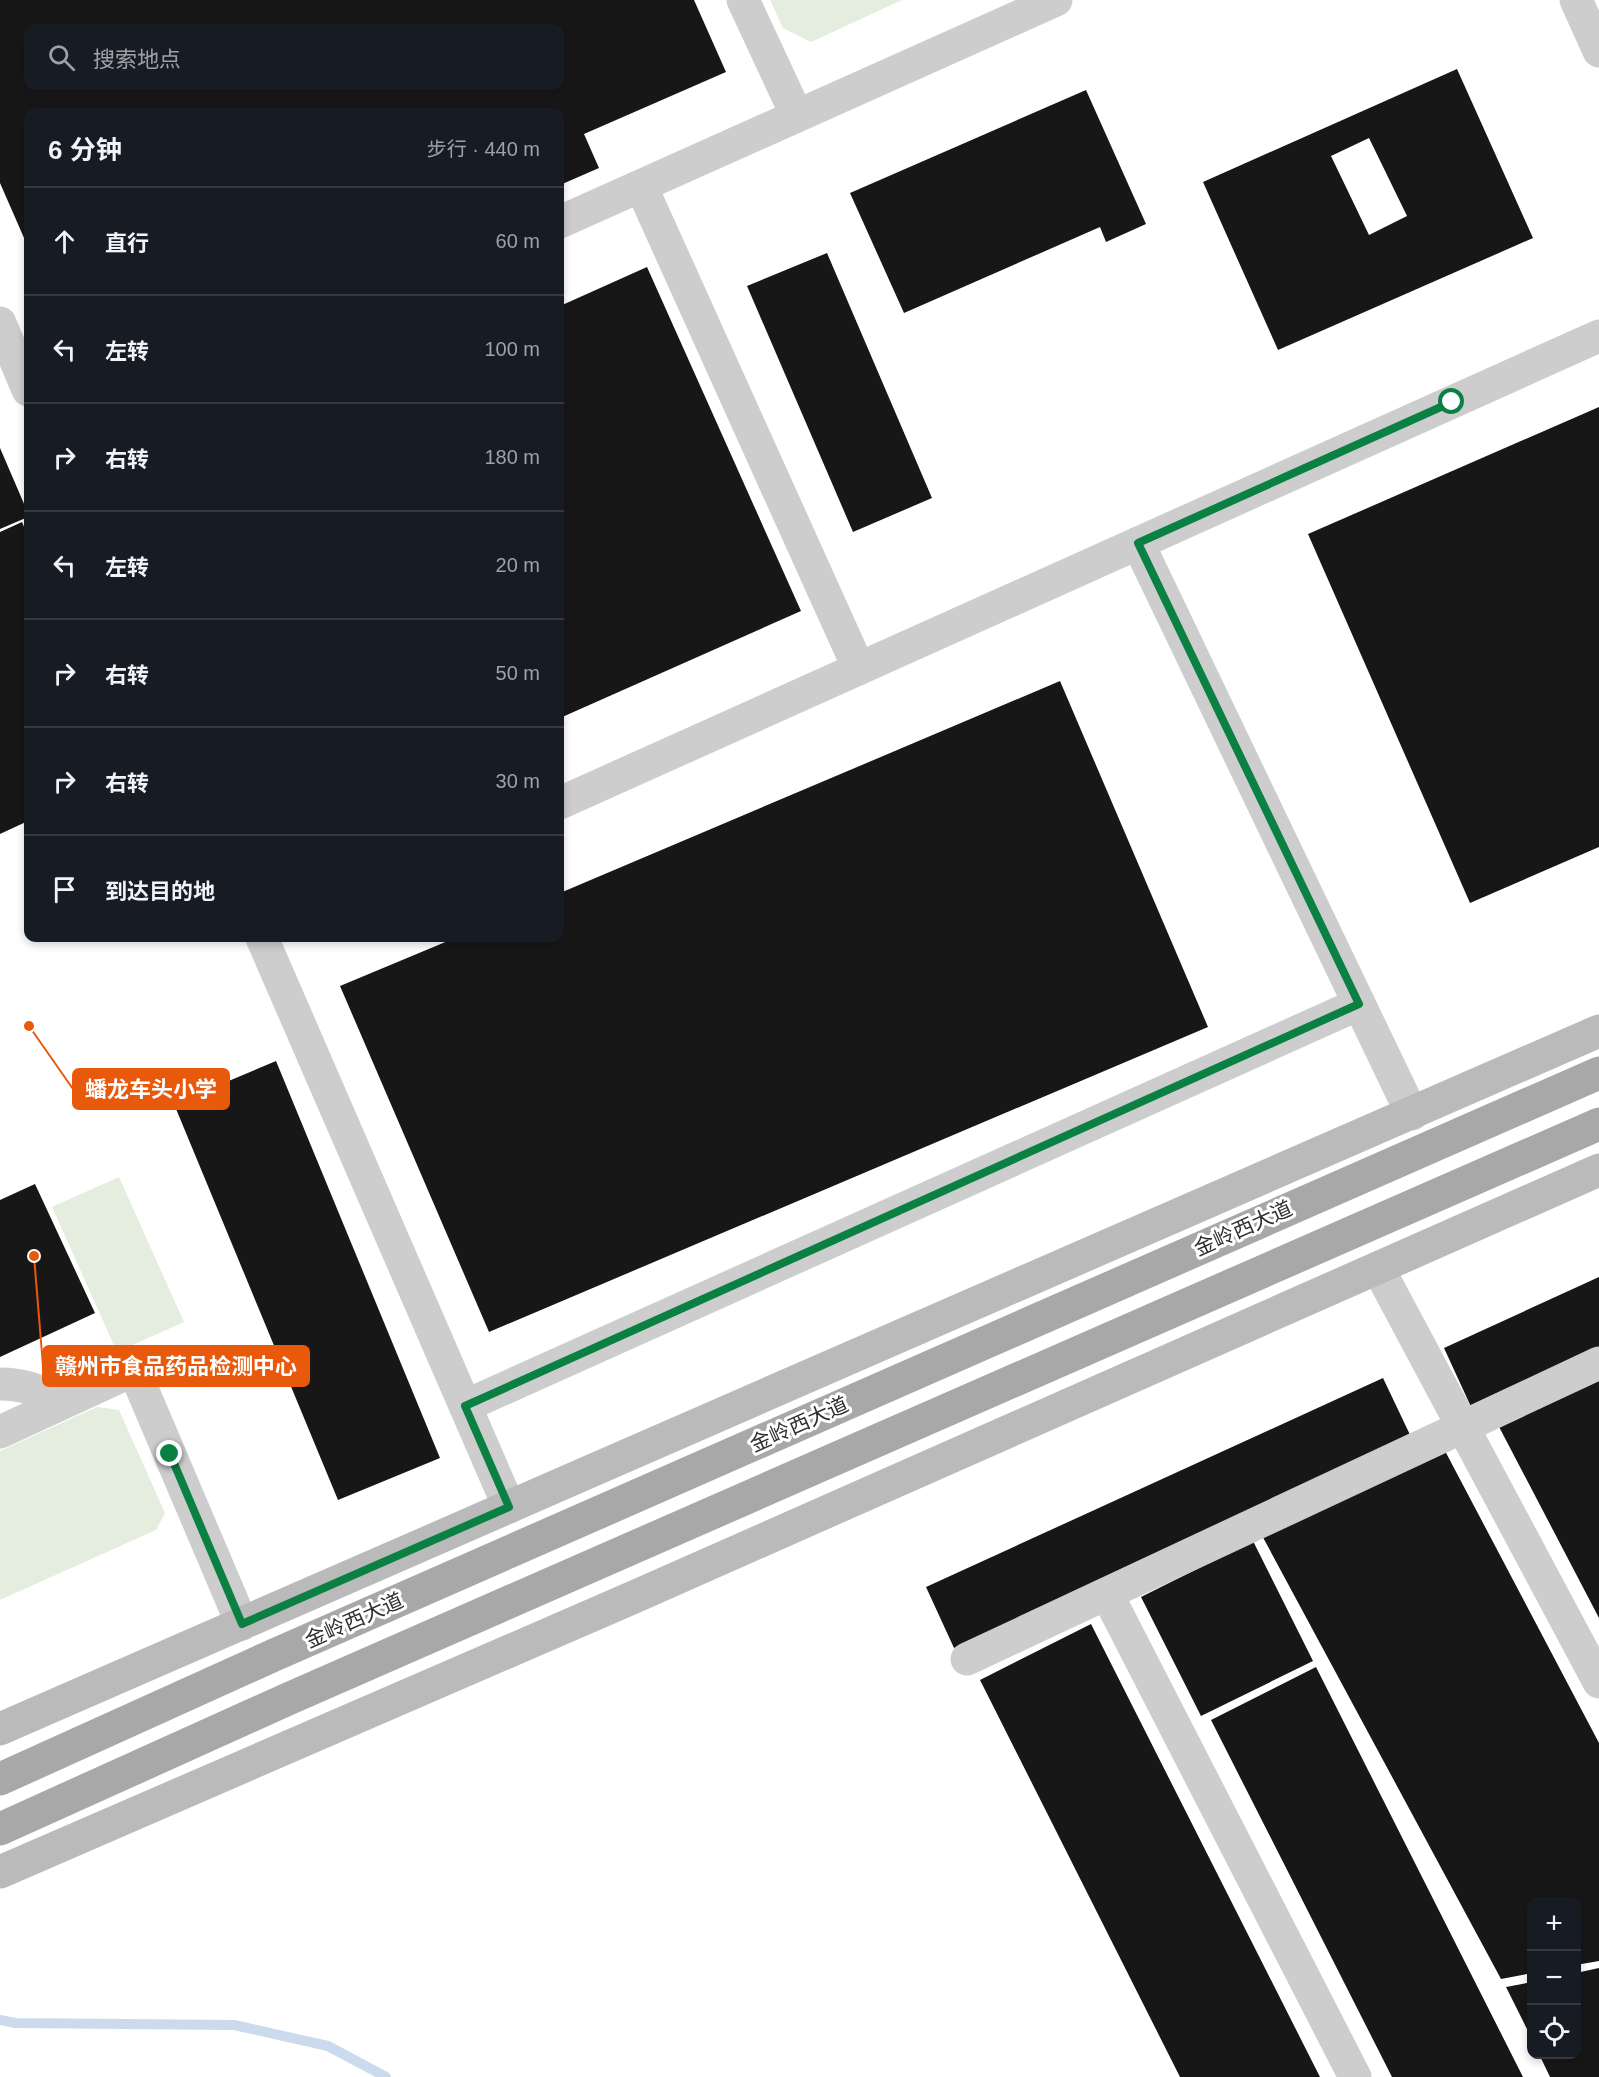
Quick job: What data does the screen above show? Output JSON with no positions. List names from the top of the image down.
{
  "streets": {
    "main road": ["金岭西大道"]
  },
  "places": ["蟠龙车头小学", "赣州市食品药品检测中心"],
  "page": {
    "search": "搜索地点",
    "heading": ["6 分钟", "步行 · 440 m"],
    "list": [
      ["直行", "60 m"],
      ["左转", "100 m"],
      ["右转", "180 m"],
      ["左转", "20 m"],
      ["右转", "50 m"],
      ["右转", "30 m"],
      "到达目的地"
    ],
    "map_buttons": ["+", "−"]
  }
}
